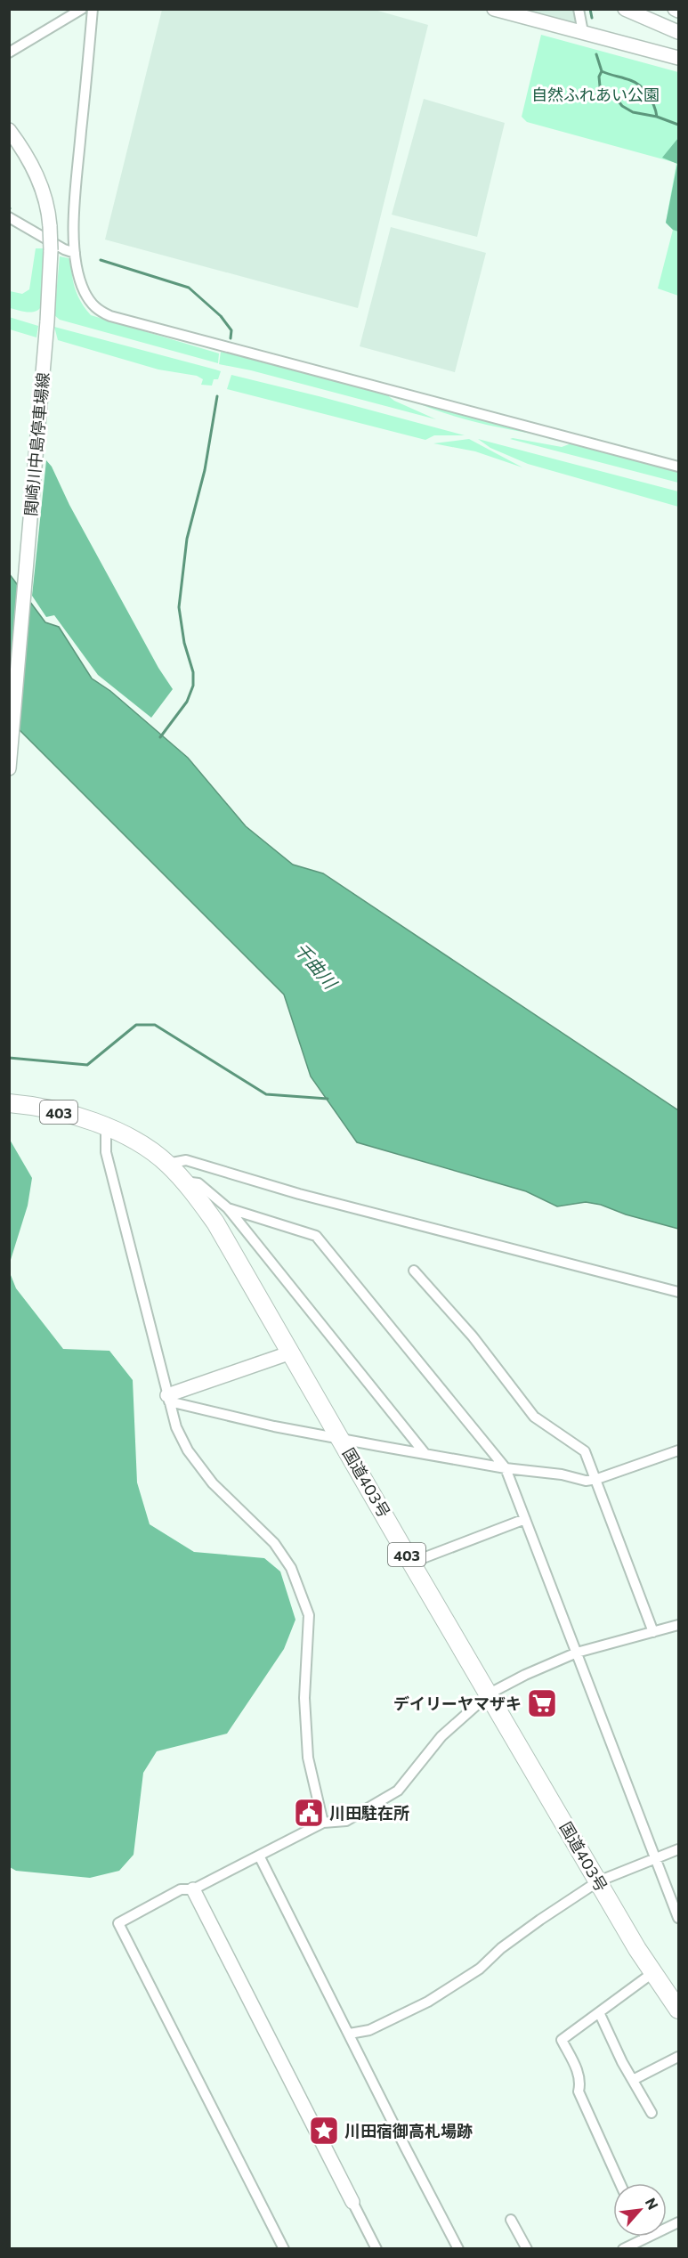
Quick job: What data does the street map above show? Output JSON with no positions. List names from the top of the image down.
{
  "streets": {
    "highway": ["403", "国道403号"],
    "main road": ["関崎川中島停車場線"]
  },
  "water": ["千曲川"],
  "parks": ["自然ふれあい公園"],
  "places": {
    "supermarket": ["デイリーヤマザキ"],
    "public building": ["川田駐在所"],
    "place": ["川田宿御高札場跡"]
  },
  "north": "top right"
}
